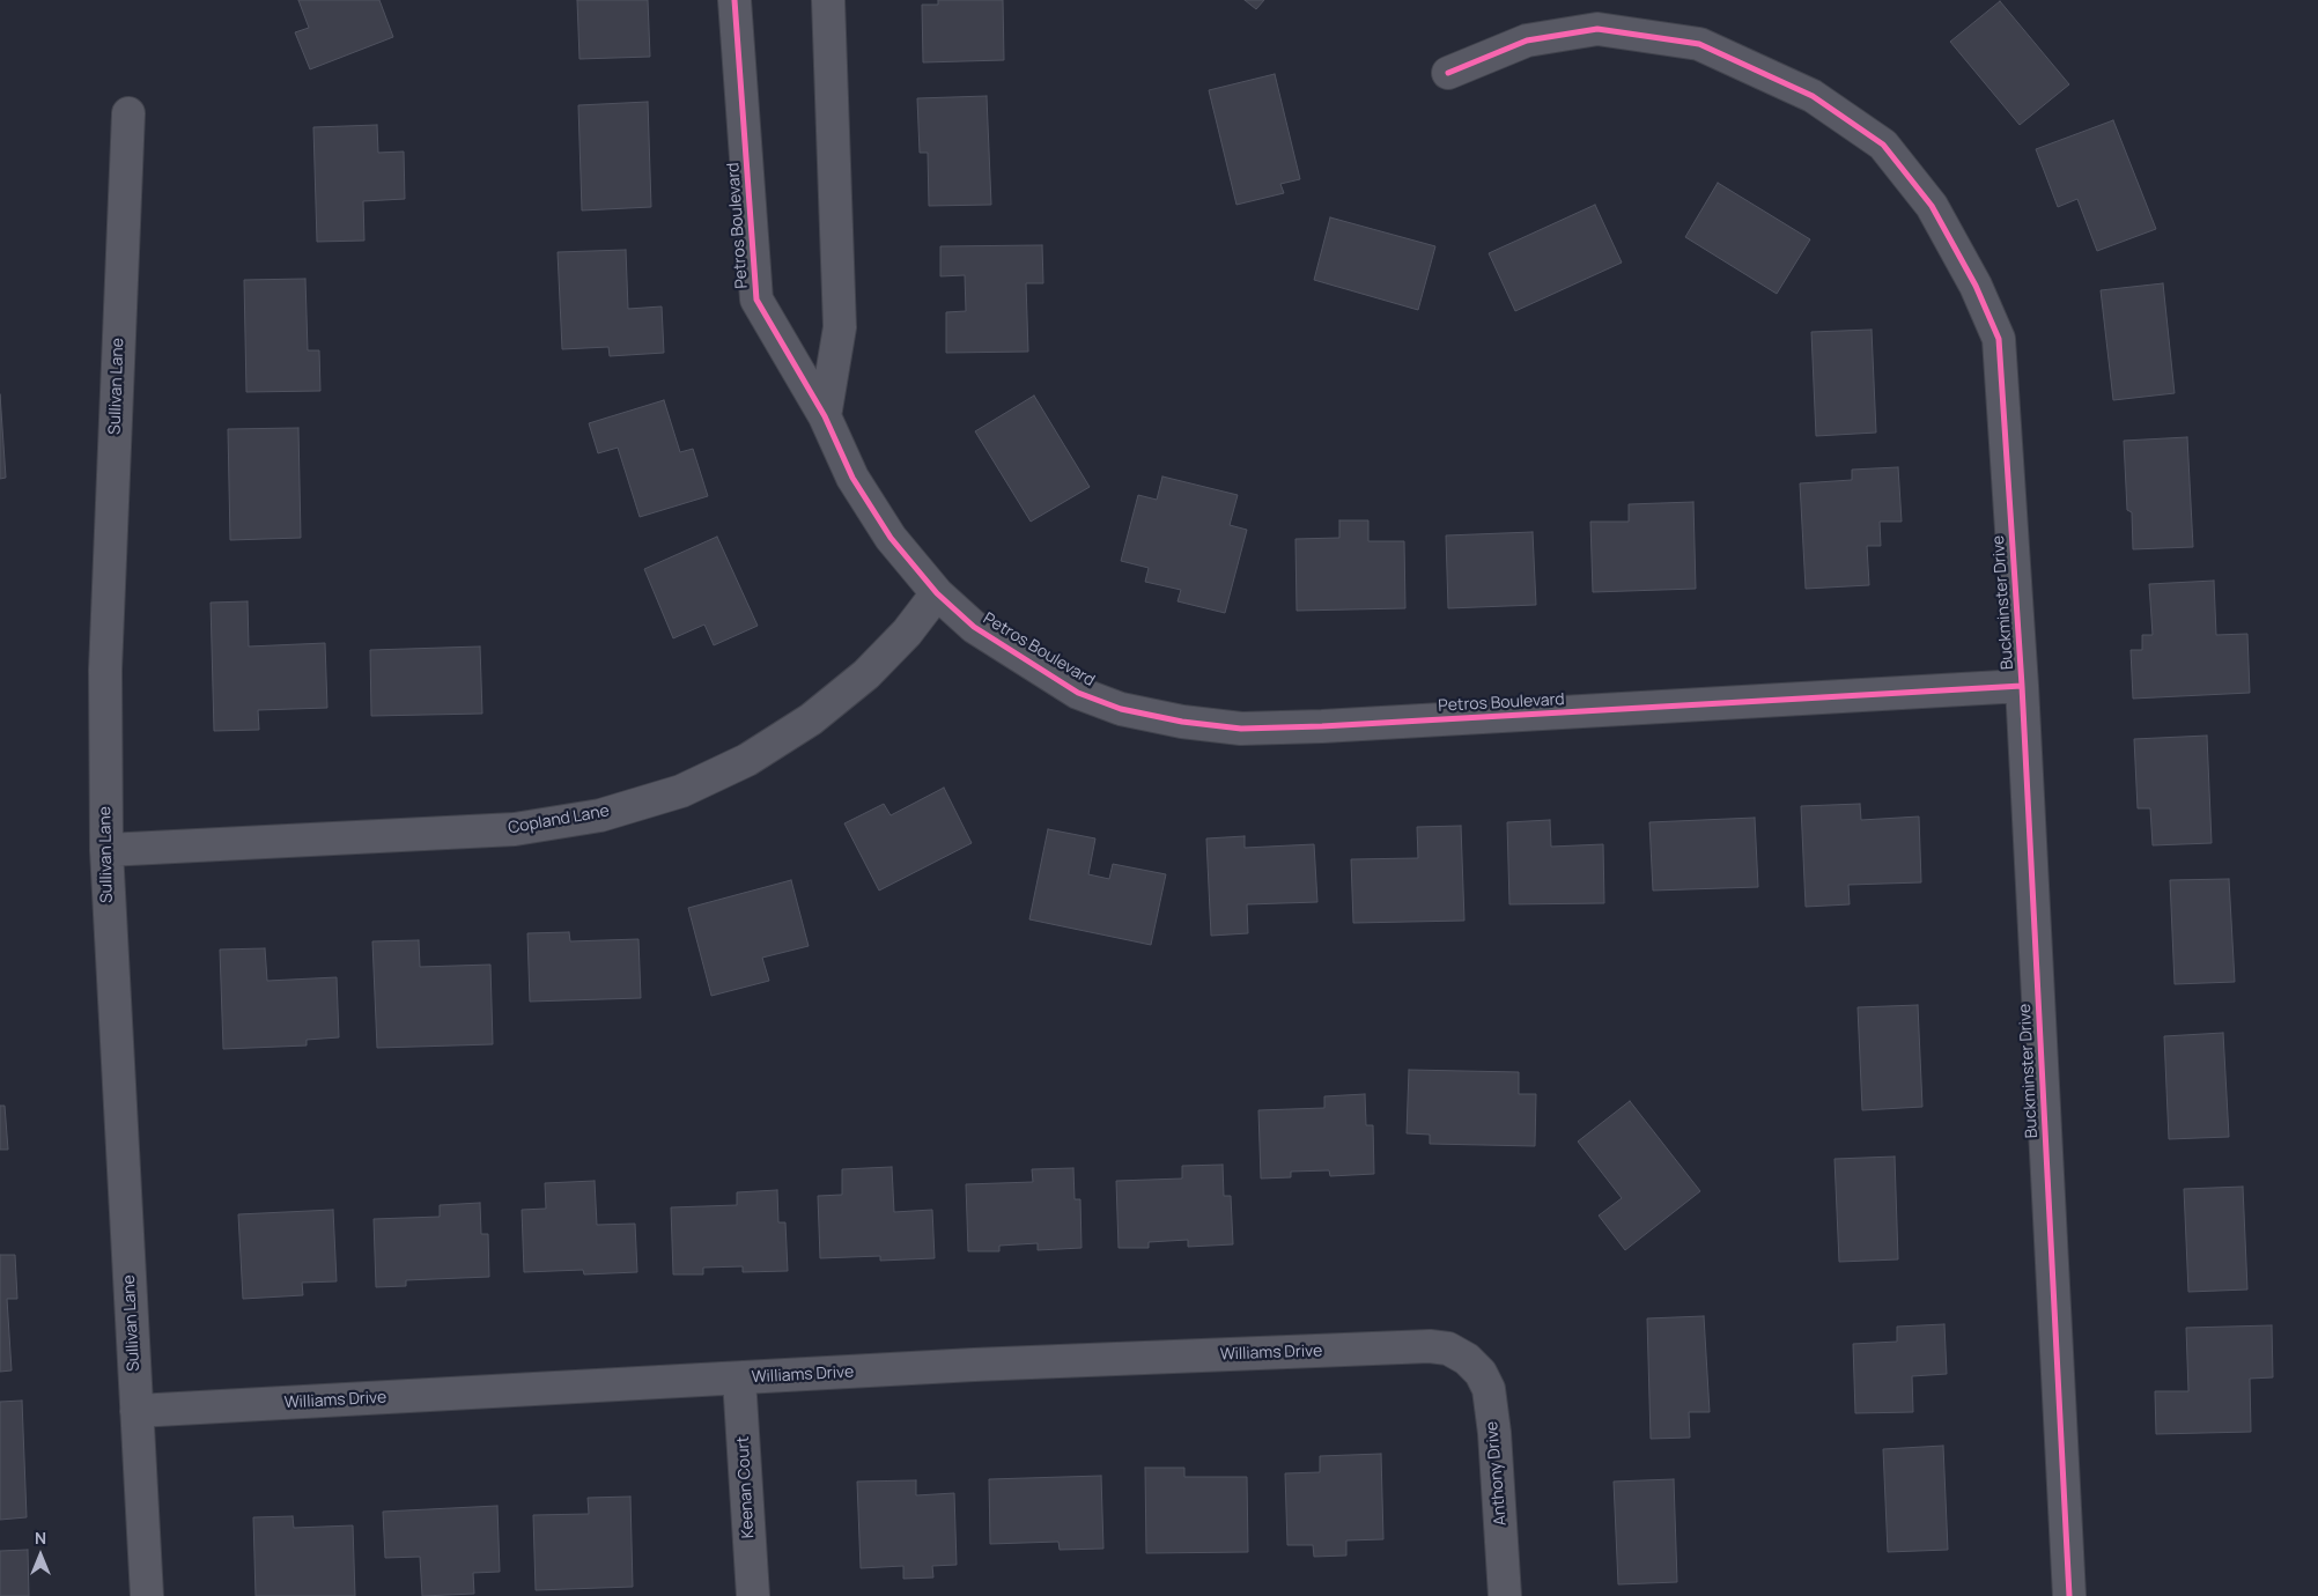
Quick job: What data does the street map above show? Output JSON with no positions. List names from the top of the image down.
{
  "streets": {
    "street": [
      "Petros Boulevard",
      "Sullivan Lane",
      "Buckminster Drive",
      "Copland Lane",
      "Williams Drive",
      "Anthony Drive",
      "Keenan Court"
    ]
  },
  "crossings": [
    ["Petros Boulevard", "Buckminster Drive"],
    ["Petros Boulevard", "Copland Lane"],
    ["Sullivan Lane", "Copland Lane"],
    ["Sullivan Lane", "Williams Drive"],
    ["Williams Drive", "Anthony Drive"],
    ["Williams Drive", "Keenan Court"]
  ],
  "north": "top"
}
